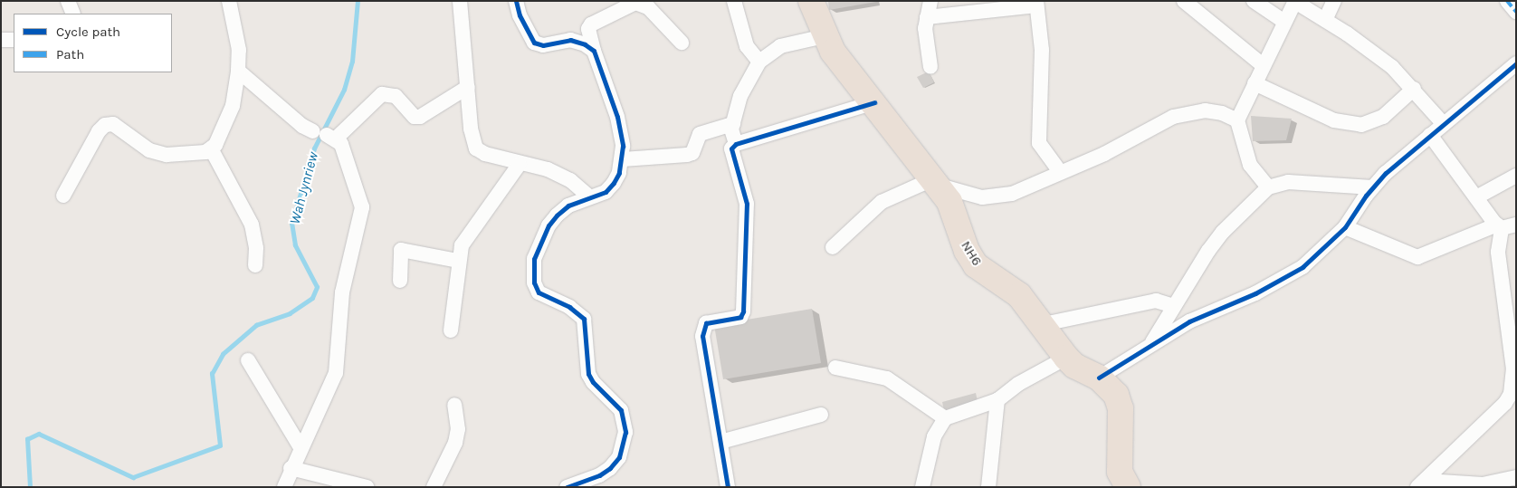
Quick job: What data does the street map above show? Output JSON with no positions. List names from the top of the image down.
{
  "streets": {
    "highway": ["NH6"]
  },
  "water": ["Wah Jynriew"],
  "legend": ["Cycle path", "Path"]
}
